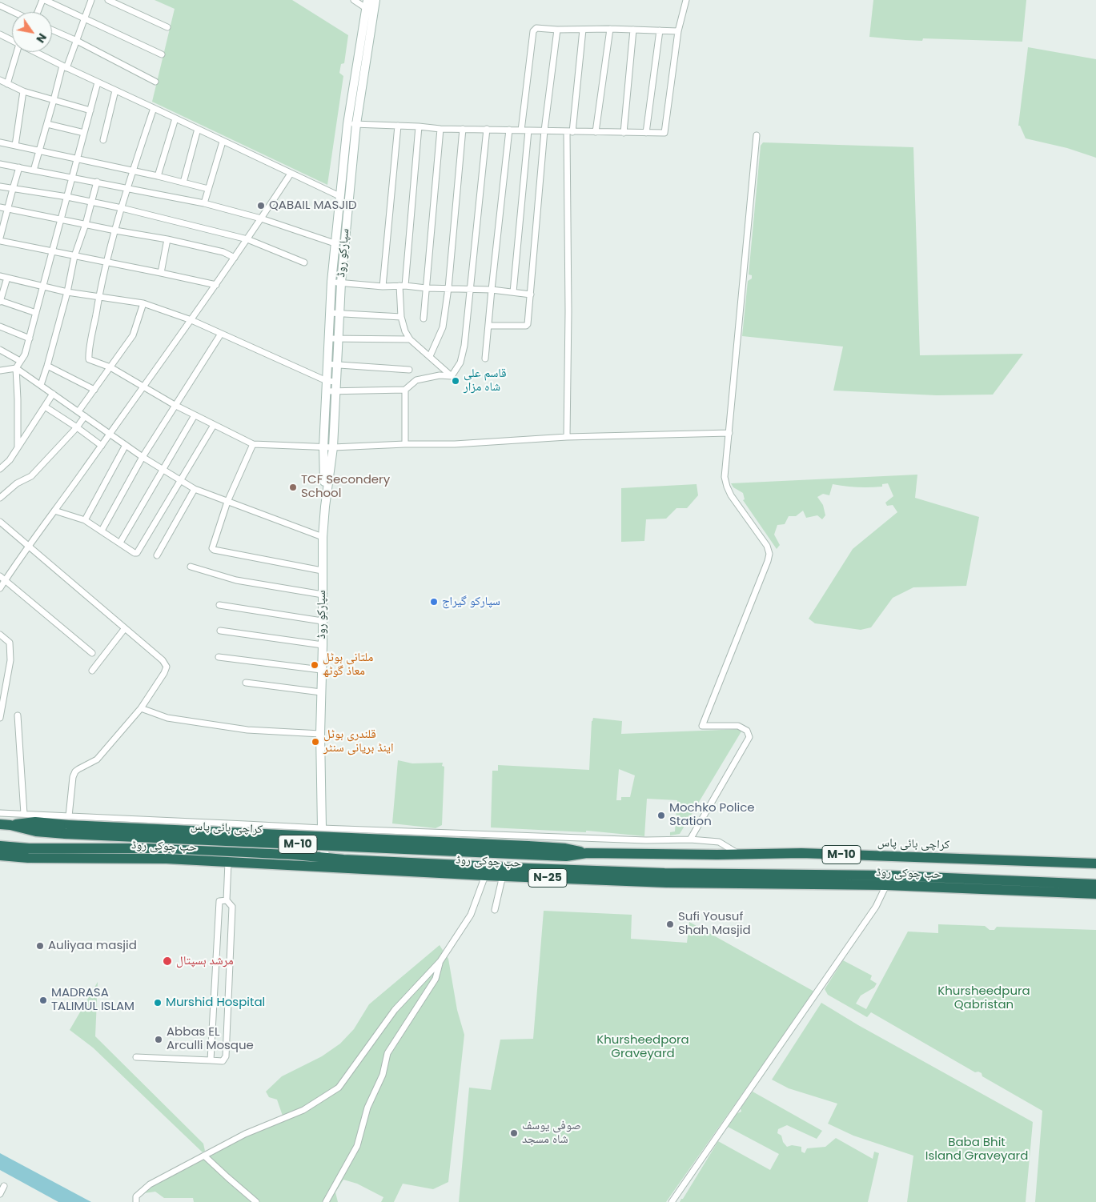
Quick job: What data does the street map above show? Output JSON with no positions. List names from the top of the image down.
{
  "streets": {
    "highway": [
      "کراچی بائی پاس",
      "M-10",
      "حب چوکی روڈ",
      "N-25"
    ],
    "street": ["سپارکو روڈ"]
  },
  "crossings": [
    ["سپارکو روڈ", "حب چوکی روڈ"]
  ],
  "parks": ["Khursheedpura Qabristan", "Khursheedpora Graveyard", "Baba Bhit Island Graveyard"],
  "places": [
    "QABAIL MASJID",
    "قاسم علی شاہ مزار",
    "TCF Secondery School",
    "سپارکو گیراج",
    "ملتانی ہوٹل معاذ گوٹھ",
    "قلندری ہوٹل اینڈ بریانی سنٹر",
    "Mochko Police Station",
    "Sufi Yousuf Shah Masjid",
    "Auliyaa masjid",
    "مرشد ہسپتال",
    "MADRASA TALIMUL ISLAM",
    "Murshid Hospital",
    "Abbas EL Arculli Mosque",
    "صوفی یوسف شاہ مسجد"
  ],
  "north": "bottom right"
}
